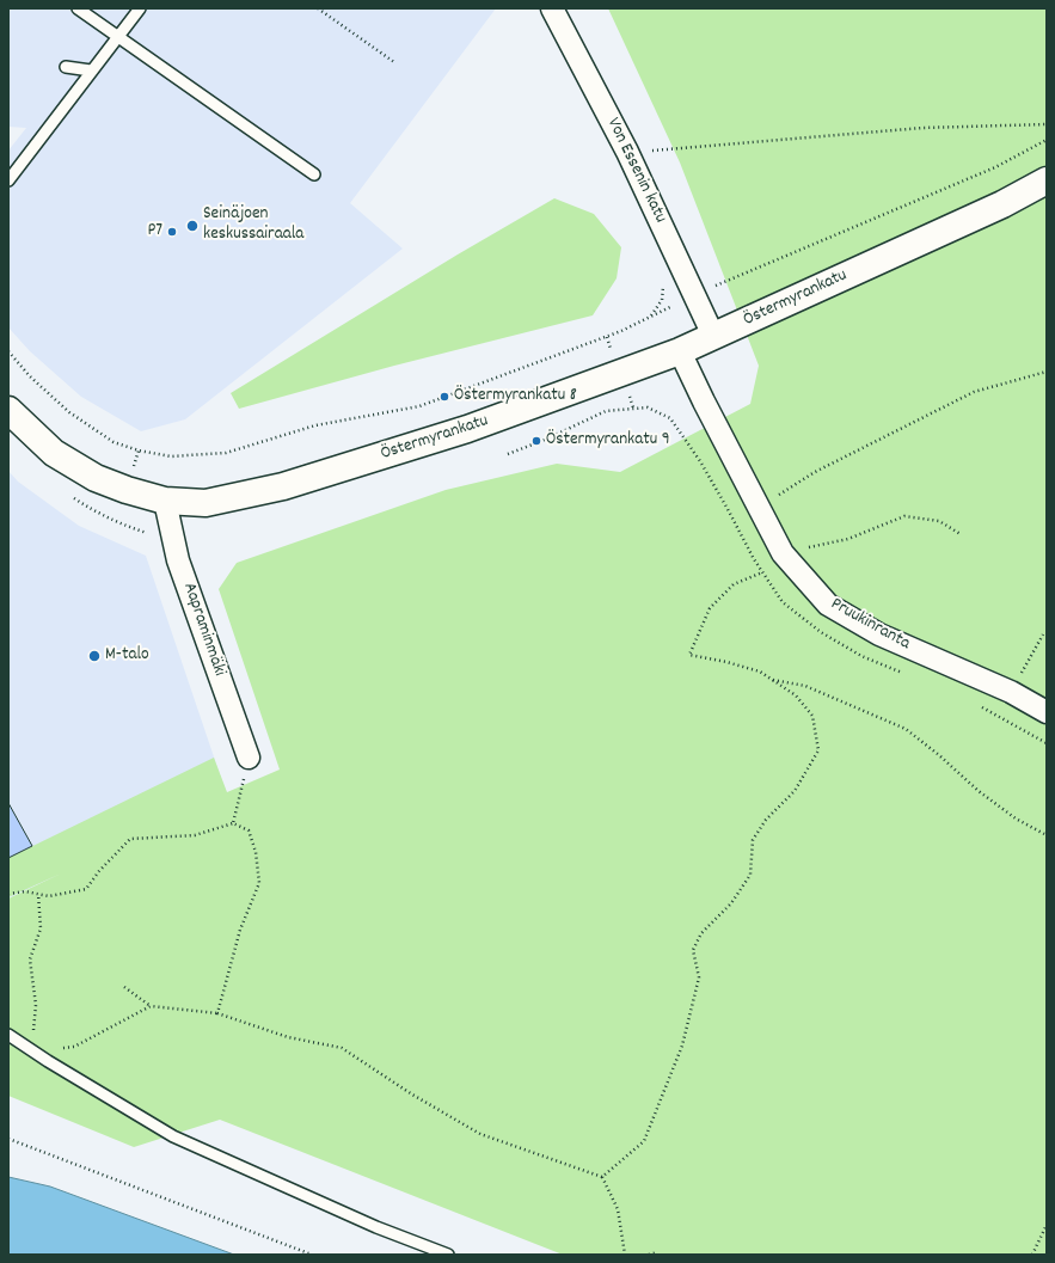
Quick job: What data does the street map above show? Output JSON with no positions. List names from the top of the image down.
{
  "streets": {
    "street": [
      "Von Essenin katu",
      "Östermyrankatu",
      "Pruukinranta",
      "Aapraminmäki"
    ]
  },
  "crossings": [
    ["Von Essenin katu", "Östermyrankatu"],
    ["Östermyrankatu", "Pruukinranta"],
    ["Östermyrankatu", "Aapraminmäki"]
  ],
  "places": [
    "Seinäjoen keskussairaala",
    "P7",
    "Östermyrankatu 8",
    "Östermyrankatu 9",
    "M-talo"
  ]
}
